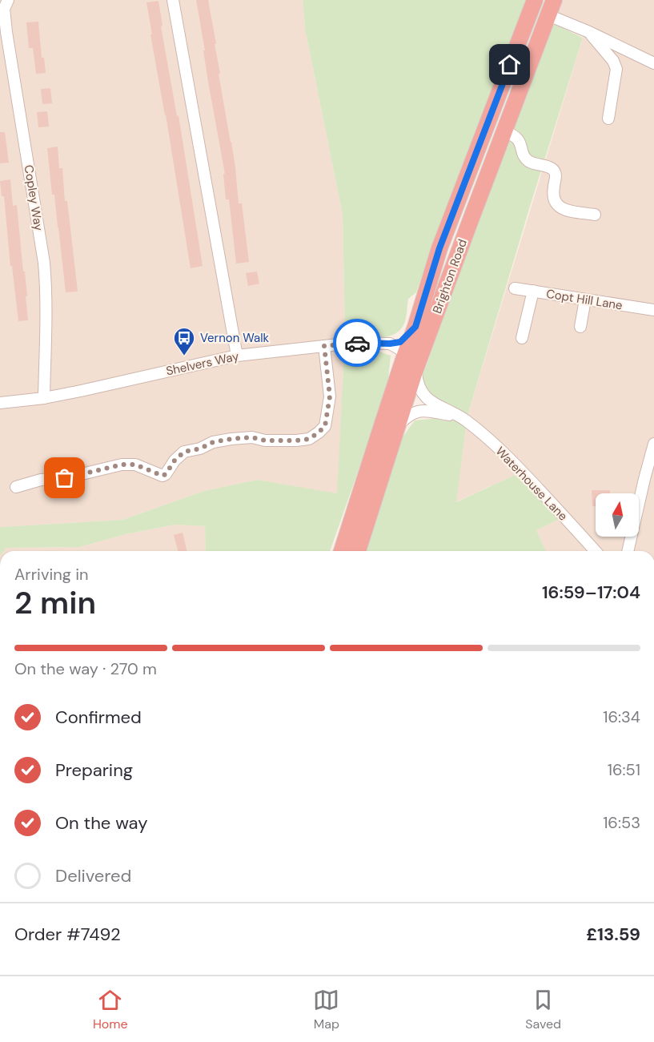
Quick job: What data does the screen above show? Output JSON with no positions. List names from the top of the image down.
{
  "streets": {
    "highway": ["Brighton Road"],
    "street": [
      "Copley Way",
      "Copt Hill Lane",
      "Shelvers Way",
      "Waterhouse Lane"
    ]
  },
  "crossings": [
    ["Copley Way", "Shelvers Way"],
    ["Brighton Road", "Shelvers Way"],
    ["Brighton Road", "Waterhouse Lane"]
  ],
  "places": {
    "bus stop": ["Vernon Walk"]
  },
  "north": "top",
  "page": {
    "heading": ["2 min", "Arriving in", "16:59–17:04"],
    "panel": ["Order #7492", "£13.59"],
    "bar": "On the way · 270 m",
    "list": [
      ["Confirmed", "16:34"],
      ["Preparing", "16:51"],
      ["On the way", "16:53"],
      "Delivered"
    ],
    "tabs": ["Home", "Map", "Saved"]
  }
}
